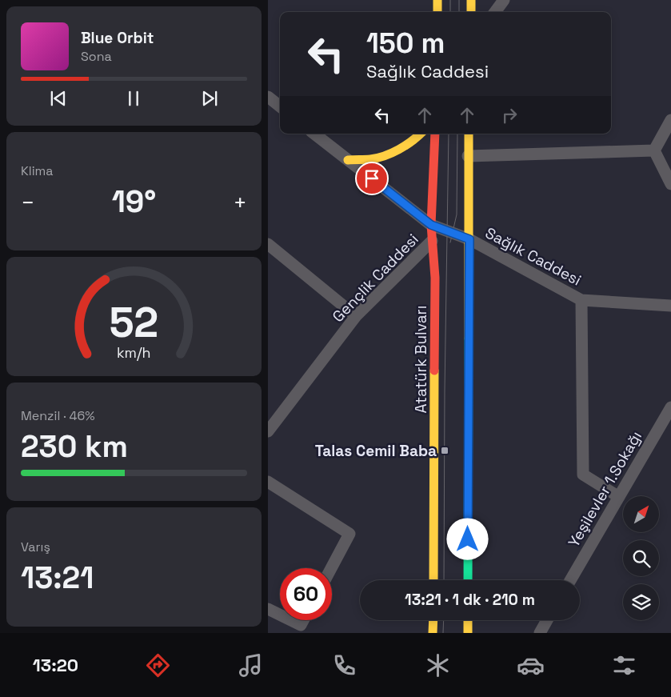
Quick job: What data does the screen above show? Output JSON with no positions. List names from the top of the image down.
{
  "streets": {
    "main road": ["Atatürk Bulvarı"],
    "street": ["Sağlık Caddesi", "Gençlik Caddesi", "Yeşilevler 1.Sokağı"]
  },
  "crossings": [
    ["Sağlık Caddesi", "Atatürk Bulvarı"],
    ["Gençlik Caddesi", "Atatürk Bulvarı"]
  ],
  "places": {
    "transit": ["Talas Cemil Baba"]
  },
  "north": "top right",
  "page": {
    "turn": ["150 m", "Sağlık Caddesi"],
    "song": ["Blue Orbit", "Sona"],
    "tile": [
      "Klima",
      ["Menzil · 46%", "230 km"],
      ["Varış", "13:21"]
    ],
    "heat": ["−", "19°", "+"],
    "limit": "60",
    "trip": "13:21 · 1 dk · 210 m",
    "tabs": "13:20",
    "gauge": ["52", "km/h"]
  }
}
